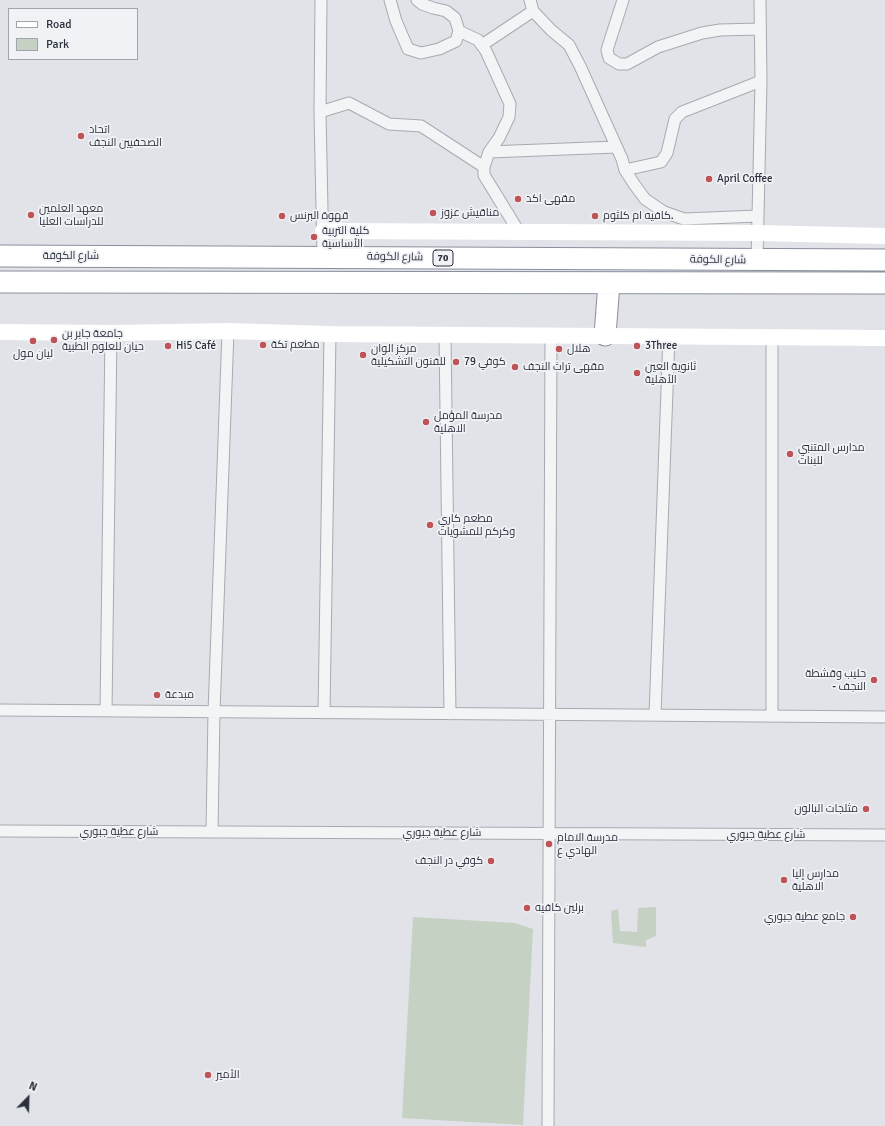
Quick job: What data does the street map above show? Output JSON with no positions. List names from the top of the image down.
{
  "streets": {
    "highway": ["شارع الكوفة", "70"],
    "street": ["شارع عطية جبوري"]
  },
  "places": [
    "اتحاد الصحفيين النجف",
    "April Coffee",
    "مقهى اكد",
    "مناقيش عزوز",
    "معهد العلمين للدراسات العليا",
    "قهوة البرنس",
    "كافيه ام كلثوم.",
    "كلية التربية الأساسية",
    "جامعة جابر بن حيان للعلوم الطبية",
    "ليان مول",
    "مطعم تكة",
    "Hi5 Café",
    "3Three",
    "هلال",
    "مركز الوان للفنون التشكيلية",
    "كوفي 79",
    "مقهى تراث النجف",
    "ثانوية العين الأهلية",
    "مدرسة المؤمل الاهلية",
    "مدارس المتنبي للبنات",
    "مطعم كاري وكركم للمشويات",
    "حليب وقشطة - النجف",
    "مبدعة",
    "مثلجات البالون",
    "مدرسة الامام الهادي ع",
    "كوفي در النجف",
    "مدارس إليا الاهلية",
    "برلين كافيه",
    "جامع عطية جبوري",
    "الأمير"
  ],
  "legend": ["Road", "Park"],
  "north": "top right"
}
